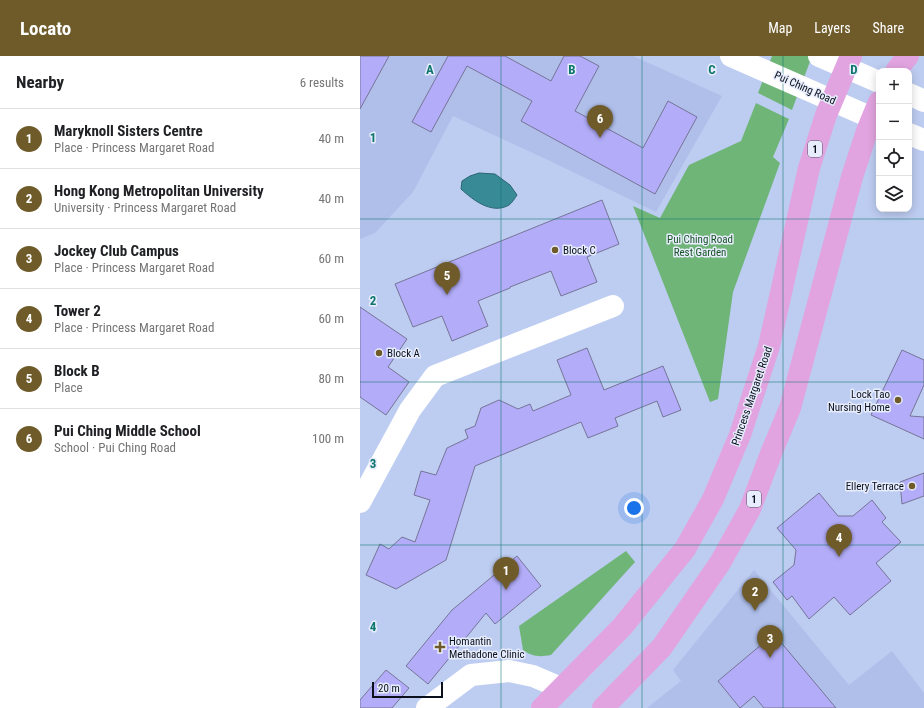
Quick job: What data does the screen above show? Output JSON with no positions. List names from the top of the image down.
{
  "streets": {
    "highway": ["1", "Princess Margaret Road"],
    "street": ["Pui Ching Road"]
  },
  "parks": ["Pui Ching Road Rest Garden"],
  "places": {
    "other": [
      "Block C",
      "Block A",
      "Lock Tao Nursing Home",
      "Ellery Terrace"
    ],
    "health": ["Homantin Methadone Clinic"]
  },
  "scale_bar": "20 m",
  "page": {
    "header": "Locato",
    "nav": ["Map", "Layers", "Share"],
    "heading": ["Nearby", "6 results"],
    "map_buttons": ["+", "−"],
    "pins": [
      "6",
      "5",
      "4",
      "1",
      "2",
      "3"
    ],
    "list": [
      {
        "mark": "1",
        "name": "Maryknoll Sisters Centre",
        "note": "Place · Princess Margaret Road",
        "value": "40 m"
      },
      {
        "mark": "2",
        "name": "Hong Kong Metropolitan University",
        "note": "University · Princess Margaret Road",
        "value": "40 m"
      },
      {
        "mark": "3",
        "name": "Jockey Club Campus",
        "note": "Place · Princess Margaret Road",
        "value": "60 m"
      },
      {
        "mark": "4",
        "name": "Tower 2",
        "note": "Place · Princess Margaret Road",
        "value": "60 m"
      },
      {
        "mark": "5",
        "name": "Block B",
        "note": "Place",
        "value": "80 m"
      },
      {
        "mark": "6",
        "name": "Pui Ching Middle School",
        "note": "School · Pui Ching Road",
        "value": "100 m"
      }
    ],
    "scale": "20 m"
  },
  "grid": {
    "columns": [
      "A",
      "B",
      "C",
      "D"
    ],
    "rows": [
      "1",
      "2",
      "3",
      "4"
    ]
  }
}
